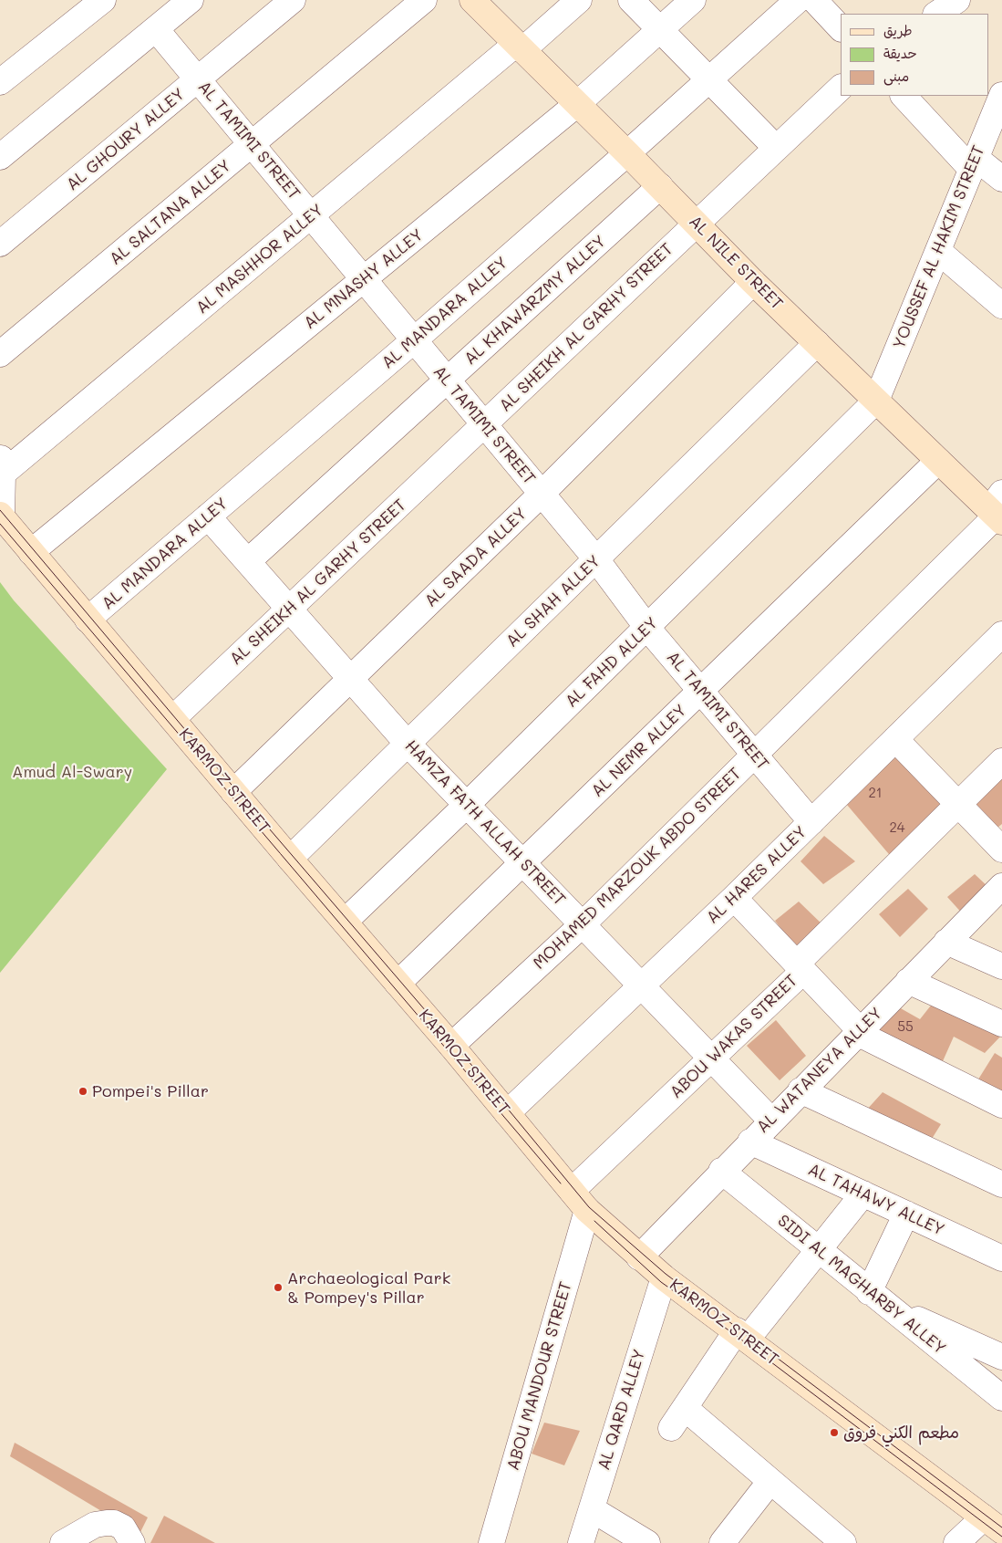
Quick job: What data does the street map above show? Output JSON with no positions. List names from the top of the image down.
{
  "streets": {
    "main road": ["AL NILE STREET", "KARMOZ STREET"],
    "street": [
      "AL GHOURY ALLEY",
      "AL TAMIMI STREET",
      "AL SALTANA ALLEY",
      "YOUSSEF AL HAKIM STREET",
      "AL MASHHOR ALLEY",
      "AL MNASHY ALLEY",
      "AL KHAWARZMY ALLEY",
      "AL MANDARA ALLEY",
      "AL SHEIKH AL GARHY STREET",
      "AL SAADA ALLEY",
      "AL SHAH ALLEY",
      "AL FAHD ALLEY",
      "AL NEMR ALLEY",
      "HAMZA FATH ALLAH STREET",
      "MOHAMED MARZOUK ABDO STREET",
      "AL HARES ALLEY",
      "ABOU WAKAS STREET",
      "AL WATANEYA ALLEY",
      "AL TAHAWY ALLEY",
      "SIDI AL MAGHARBY ALLEY",
      "ABOU MANDOUR STREET",
      "AL QARD ALLEY"
    ]
  },
  "crossings": [
    ["AL GHOURY ALLEY", "AL TAMIMI STREET"],
    ["AL TAMIMI STREET", "AL SALTANA ALLEY"],
    ["AL TAMIMI STREET", "AL MASHHOR ALLEY"],
    ["AL TAMIMI STREET", "AL MNASHY ALLEY"],
    ["AL TAMIMI STREET", "AL KHAWARZMY ALLEY"],
    ["AL TAMIMI STREET", "AL MANDARA ALLEY"],
    ["AL TAMIMI STREET", "AL SHEIKH AL GARHY STREET"],
    ["AL TAMIMI STREET", "AL SAADA ALLEY"],
    ["AL TAMIMI STREET", "AL SHAH ALLEY"],
    ["AL TAMIMI STREET", "AL FAHD ALLEY"],
    ["AL TAMIMI STREET", "AL NEMR ALLEY"],
    ["AL TAMIMI STREET", "MOHAMED MARZOUK ABDO STREET"],
    ["AL TAMIMI STREET", "AL HARES ALLEY"],
    ["YOUSSEF AL HAKIM STREET", "AL NILE STREET"],
    ["YOUSSEF AL HAKIM STREET", "AL FAHD ALLEY"],
    ["AL MASHHOR ALLEY", "AL NILE STREET"],
    ["AL NILE STREET", "AL MNASHY ALLEY"],
    ["AL NILE STREET", "AL KHAWARZMY ALLEY"],
    ["AL NILE STREET", "AL MANDARA ALLEY"],
    ["AL NILE STREET", "AL SHEIKH AL GARHY STREET"],
    ["AL NILE STREET", "AL SAADA ALLEY"],
    ["AL NILE STREET", "AL SHAH ALLEY"],
    ["AL NILE STREET", "AL FAHD ALLEY"],
    ["AL NILE STREET", "AL NEMR ALLEY"],
    ["AL NILE STREET", "MOHAMED MARZOUK ABDO STREET"],
    ["AL MNASHY ALLEY", "KARMOZ STREET"],
    ["AL KHAWARZMY ALLEY", "HAMZA FATH ALLAH STREET"],
    ["AL MANDARA ALLEY", "KARMOZ STREET"],
    ["AL MANDARA ALLEY", "HAMZA FATH ALLAH STREET"],
    ["AL SHEIKH AL GARHY STREET", "KARMOZ STREET"],
    ["AL SHEIKH AL GARHY STREET", "HAMZA FATH ALLAH STREET"],
    ["AL SAADA ALLEY", "KARMOZ STREET"],
    ["AL SAADA ALLEY", "HAMZA FATH ALLAH STREET"],
    ["AL SHAH ALLEY", "KARMOZ STREET"],
    ["AL SHAH ALLEY", "HAMZA FATH ALLAH STREET"],
    ["AL FAHD ALLEY", "KARMOZ STREET"],
    ["AL FAHD ALLEY", "HAMZA FATH ALLAH STREET"],
    ["AL NEMR ALLEY", "KARMOZ STREET"],
    ["AL NEMR ALLEY", "HAMZA FATH ALLAH STREET"],
    ["KARMOZ STREET", "MOHAMED MARZOUK ABDO STREET"],
    ["KARMOZ STREET", "AL HARES ALLEY"],
    ["KARMOZ STREET", "ABOU WAKAS STREET"],
    ["KARMOZ STREET", "AL WATANEYA ALLEY"],
    ["KARMOZ STREET", "ABOU MANDOUR STREET"],
    ["KARMOZ STREET", "AL QARD ALLEY"],
    ["HAMZA FATH ALLAH STREET", "MOHAMED MARZOUK ABDO STREET"],
    ["HAMZA FATH ALLAH STREET", "AL HARES ALLEY"],
    ["HAMZA FATH ALLAH STREET", "ABOU WAKAS STREET"],
    ["HAMZA FATH ALLAH STREET", "AL WATANEYA ALLEY"],
    ["ABOU WAKAS STREET", "ABOU MANDOUR STREET"],
    ["AL WATANEYA ALLEY", "AL TAHAWY ALLEY"],
    ["AL WATANEYA ALLEY", "SIDI AL MAGHARBY ALLEY"]
  ],
  "parks": ["Amud Al-Swary"],
  "places": ["Pompei's Pillar", "Archaeological Park & Pompey's Pillar", "مطعم الكني فروق"],
  "house_numbers": ["21", "24", "55"],
  "legend": ["طريق", "حديقة", "مبنى"]
}
